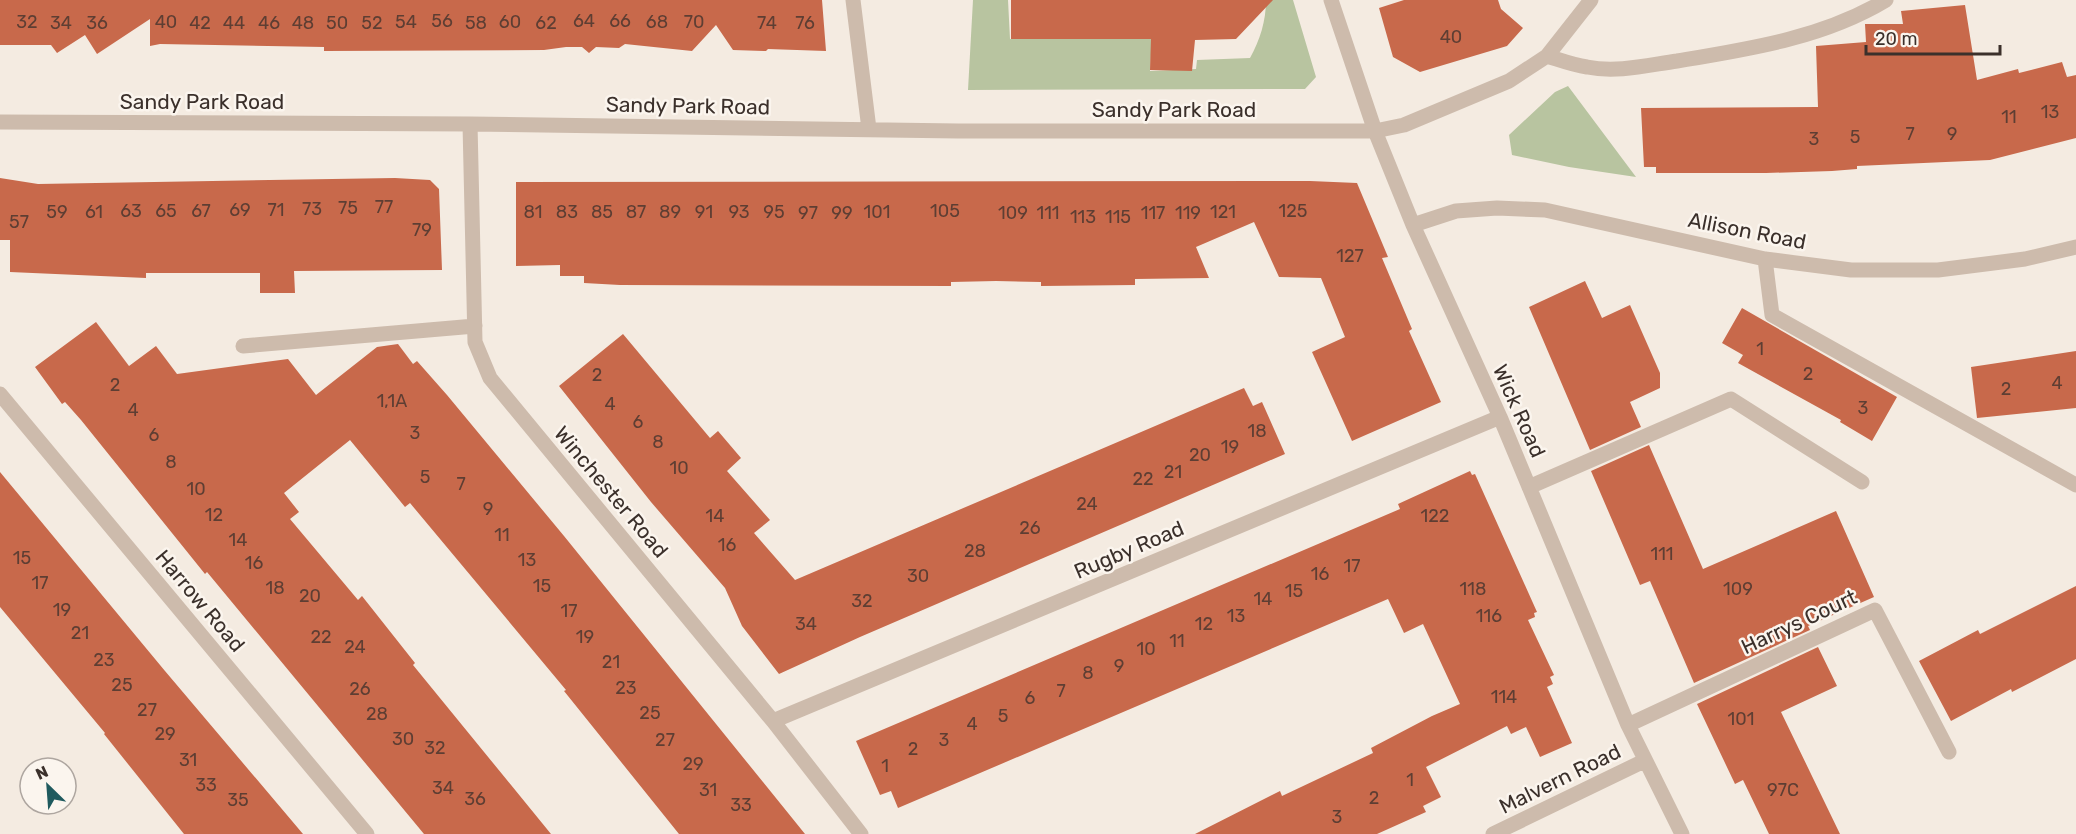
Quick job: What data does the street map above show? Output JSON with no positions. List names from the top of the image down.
{
  "streets": {
    "street": [
      "Sandy Park Road",
      "Allison Road",
      "Wick Road",
      "Winchester Road",
      "Rugby Road",
      "Harrow Road",
      "Harrys Court",
      "Malvern Road"
    ]
  },
  "crossings": [
    ["Sandy Park Road", "Wick Road"],
    ["Sandy Park Road", "Winchester Road"],
    ["Allison Road", "Wick Road"],
    ["Wick Road", "Rugby Road"],
    ["Wick Road", "Harrys Court"],
    ["Wick Road", "Malvern Road"],
    ["Winchester Road", "Rugby Road"]
  ],
  "house_numbers": [
    "56",
    "64",
    "66",
    "32",
    "40",
    "54",
    "60",
    "68",
    "70",
    "34",
    "36",
    "42",
    "44",
    "46",
    "48",
    "50",
    "52",
    "58",
    "62",
    "74",
    "76",
    "40",
    "13",
    "11",
    "7",
    "9",
    "5",
    "3",
    "77",
    "75",
    "73",
    "69",
    "71",
    "63",
    "65",
    "67",
    "105",
    "125",
    "59",
    "61",
    "81",
    "83",
    "85",
    "87",
    "89",
    "91",
    "93",
    "95",
    "101",
    "121",
    "97",
    "99",
    "109",
    "111",
    "117",
    "119",
    "113",
    "115",
    "57",
    "79",
    "127",
    "1",
    "2",
    "2",
    "4",
    "2",
    "2",
    "1,1A",
    "4",
    "3",
    "4",
    "6",
    "18",
    "3",
    "6",
    "8",
    "19",
    "20",
    "8",
    "10",
    "21",
    "5",
    "22",
    "7",
    "10",
    "24",
    "9",
    "12",
    "14",
    "122",
    "26",
    "11",
    "14",
    "16",
    "28",
    "111",
    "15",
    "13",
    "16",
    "17",
    "16",
    "30",
    "17",
    "15",
    "18",
    "118",
    "109",
    "15",
    "20",
    "14",
    "32",
    "19",
    "17",
    "13",
    "116",
    "34",
    "12",
    "21",
    "22",
    "19",
    "11",
    "24",
    "10",
    "23",
    "21",
    "9",
    "8",
    "25",
    "23",
    "26",
    "7",
    "114",
    "6",
    "27",
    "25",
    "28",
    "5",
    "101",
    "4",
    "29",
    "30",
    "27",
    "3",
    "32",
    "2",
    "31",
    "29",
    "1",
    "1",
    "33",
    "34",
    "31",
    "97C",
    "2",
    "36",
    "35",
    "33",
    "3"
  ],
  "scale_bar": "20 m",
  "north": "top left"
}
